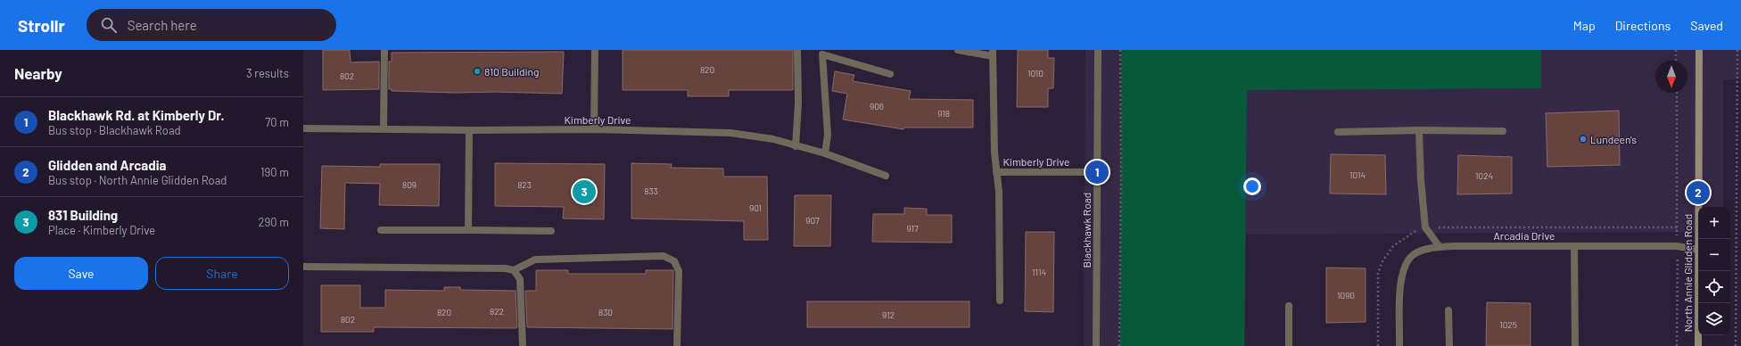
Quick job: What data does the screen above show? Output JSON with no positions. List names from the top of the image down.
{
  "streets": {
    "main road": ["North Annie Glidden Road"],
    "street": ["Kimberly Drive", "Blackhawk Road", "Arcadia Drive"]
  },
  "crossings": [
    ["Kimberly Drive", "Blackhawk Road"]
  ],
  "places": ["810 Building", "Lundeen's"],
  "house_numbers": [
    "820",
    "1010",
    "802",
    "906",
    "918",
    "1014",
    "1024",
    "809",
    "823",
    "833",
    "901",
    "907",
    "917",
    "1114",
    "1090",
    "822",
    "820",
    "830",
    "912",
    "802",
    "1025"
  ],
  "north": "bottom",
  "page": {
    "header": "Strollr",
    "search": "Search here",
    "nav": ["Map", "Directions", "Saved"],
    "heading": ["Nearby", "3 results"],
    "list": [
      {
        "mark": "1",
        "name": "Blackhawk Rd. at Kimberly Dr.",
        "note": "Bus stop · Blackhawk Road",
        "value": "70 m"
      },
      {
        "mark": "2",
        "name": "Glidden and Arcadia",
        "note": "Bus stop · North Annie Glidden Road",
        "value": "190 m"
      },
      {
        "mark": "3",
        "name": "831 Building",
        "note": "Place · Kimberly Drive",
        "value": "290 m"
      }
    ],
    "pins": ["1", "3", "2"],
    "map_buttons": ["+", "−"],
    "buttons": ["Save", "Share"]
  }
}
